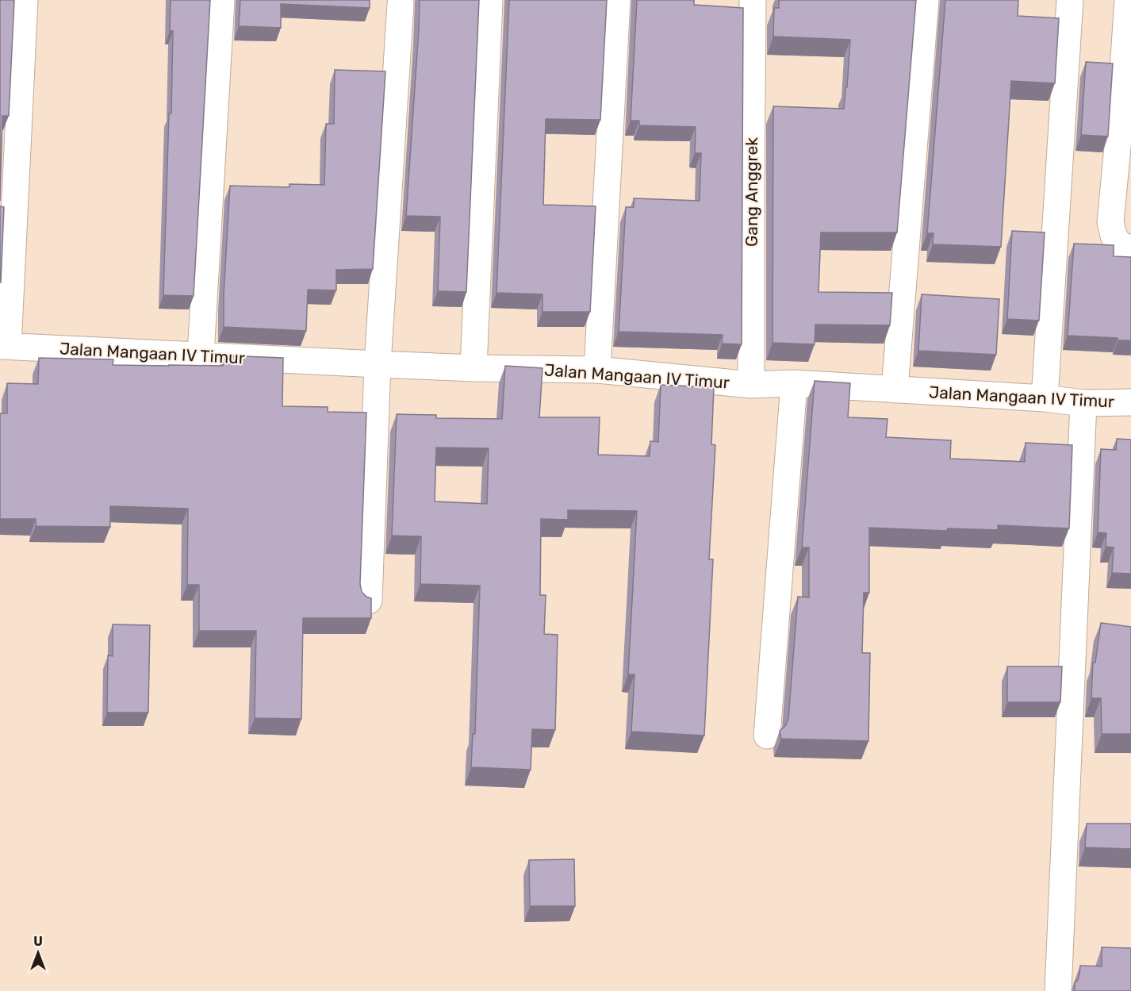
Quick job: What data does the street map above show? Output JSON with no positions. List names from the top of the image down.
{
  "streets": {
    "street": ["Gang Anggrek", "Jalan Mangaan IV Timur"]
  },
  "crossings": [
    ["Gang Anggrek", "Jalan Mangaan IV Timur"]
  ],
  "north": "top"
}
